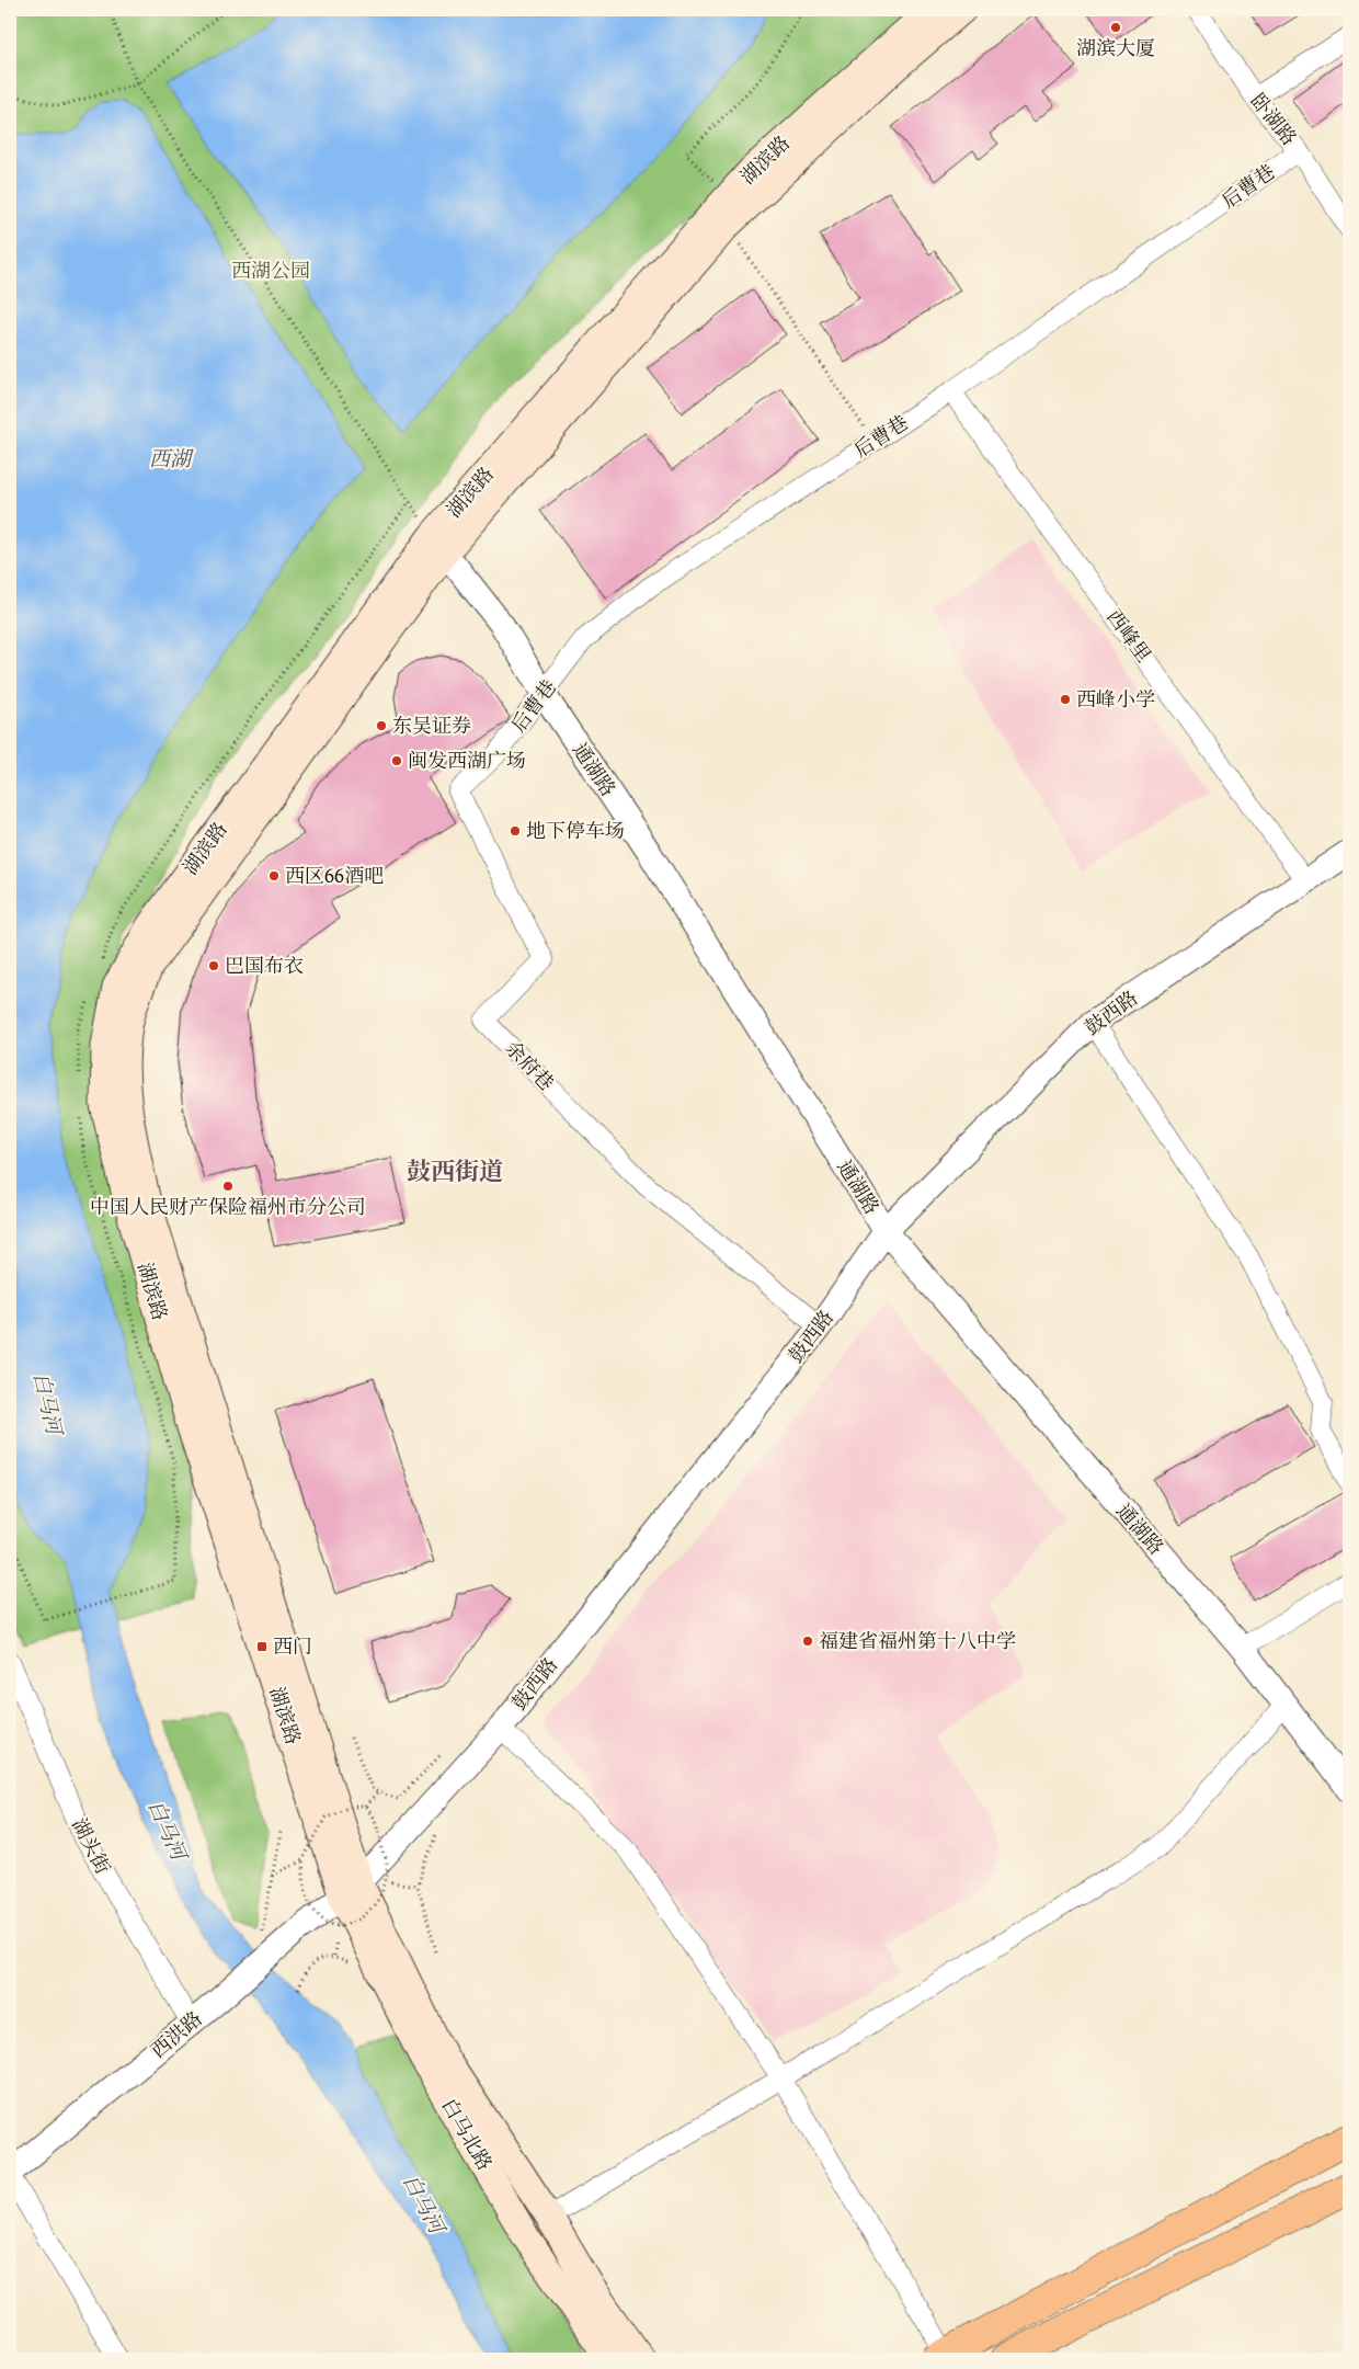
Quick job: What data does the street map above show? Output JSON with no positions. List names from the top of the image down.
{
  "streets": {
    "main road": ["湖滨路", "白马北路"],
    "street": [
      "卧湖路",
      "后曹巷",
      "西峰里",
      "通湖路",
      "鼓西路",
      "余府巷",
      "湖头街",
      "西洪路"
    ]
  },
  "crossings": [
    ["卧湖路", "后曹巷"],
    ["湖滨路", "通湖路"],
    ["湖滨路", "鼓西路"],
    ["湖滨路", "西洪路"],
    ["湖滨路", "白马北路"],
    ["后曹巷", "西峰里"],
    ["后曹巷", "通湖路"],
    ["后曹巷", "余府巷"],
    ["西峰里", "鼓西路"],
    ["通湖路", "鼓西路"],
    ["鼓西路", "余府巷"],
    ["鼓西路", "西洪路"],
    ["鼓西路", "白马北路"],
    ["湖头街", "西洪路"],
    ["西洪路", "白马北路"]
  ],
  "districts": ["鼓西街道"],
  "water": ["西湖", "白马河"],
  "parks": ["西湖公园"],
  "places": {
    "other": [
      "湖滨大厦",
      "西峰小学",
      "东吴证券",
      "闽发西湖广场",
      "地下停车场",
      "西区66酒吧",
      "巴国布衣",
      "中国人民财产保险福州市分公司",
      "福建省福州第十八中学"
    ],
    "transit": ["西门"]
  }
}
